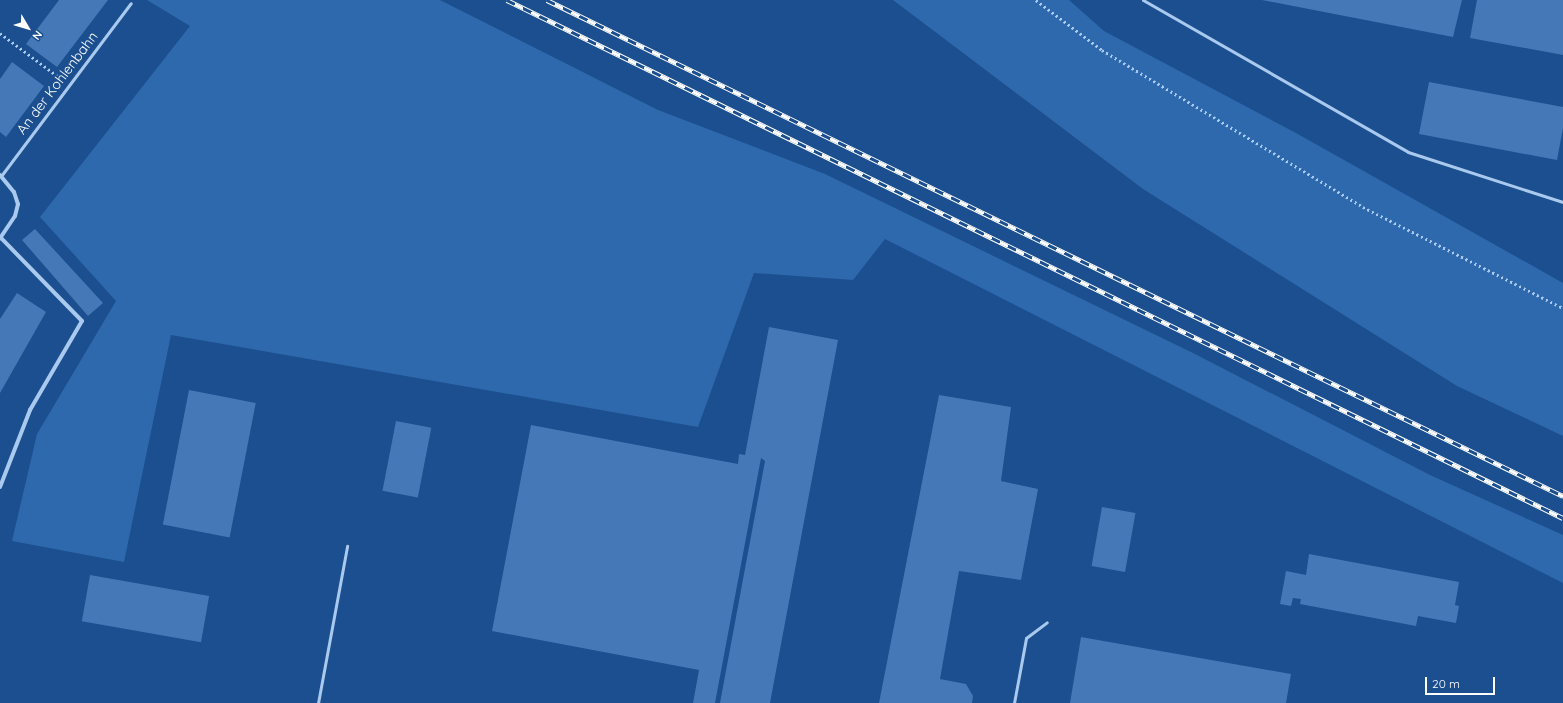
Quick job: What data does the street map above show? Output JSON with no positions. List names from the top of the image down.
{
  "streets": {
    "street": ["An der Kohlenbahn"]
  },
  "scale_bar": "20 m",
  "north": "bottom right"
}
